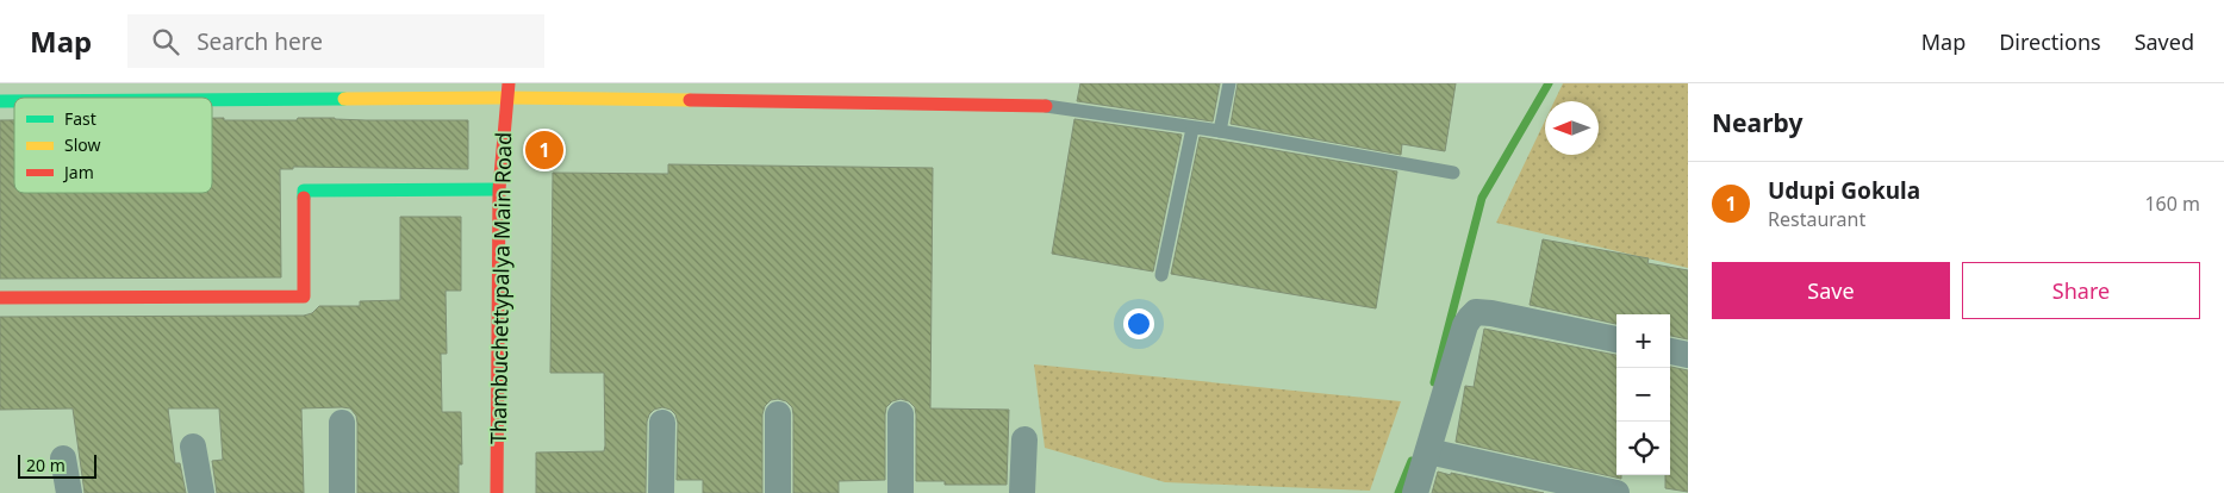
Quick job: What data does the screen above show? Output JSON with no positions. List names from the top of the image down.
{
  "streets": {
    "street": ["Thambuchettypalya Main Road"]
  },
  "legend": ["Fast", "Slow", "Jam"],
  "scale_bar": "20 m",
  "north": "left",
  "page": {
    "header": "Map",
    "search": "Search here",
    "nav": ["Map", "Directions", "Saved"],
    "heading": "Nearby",
    "pins": "1",
    "list": [
      {
        "mark": "1",
        "name": "Udupi Gokula",
        "note": "Restaurant",
        "value": "160 m"
      }
    ],
    "buttons": ["Save", "Share"],
    "map_buttons": ["+", "−"],
    "scale": "20 m"
  }
}
